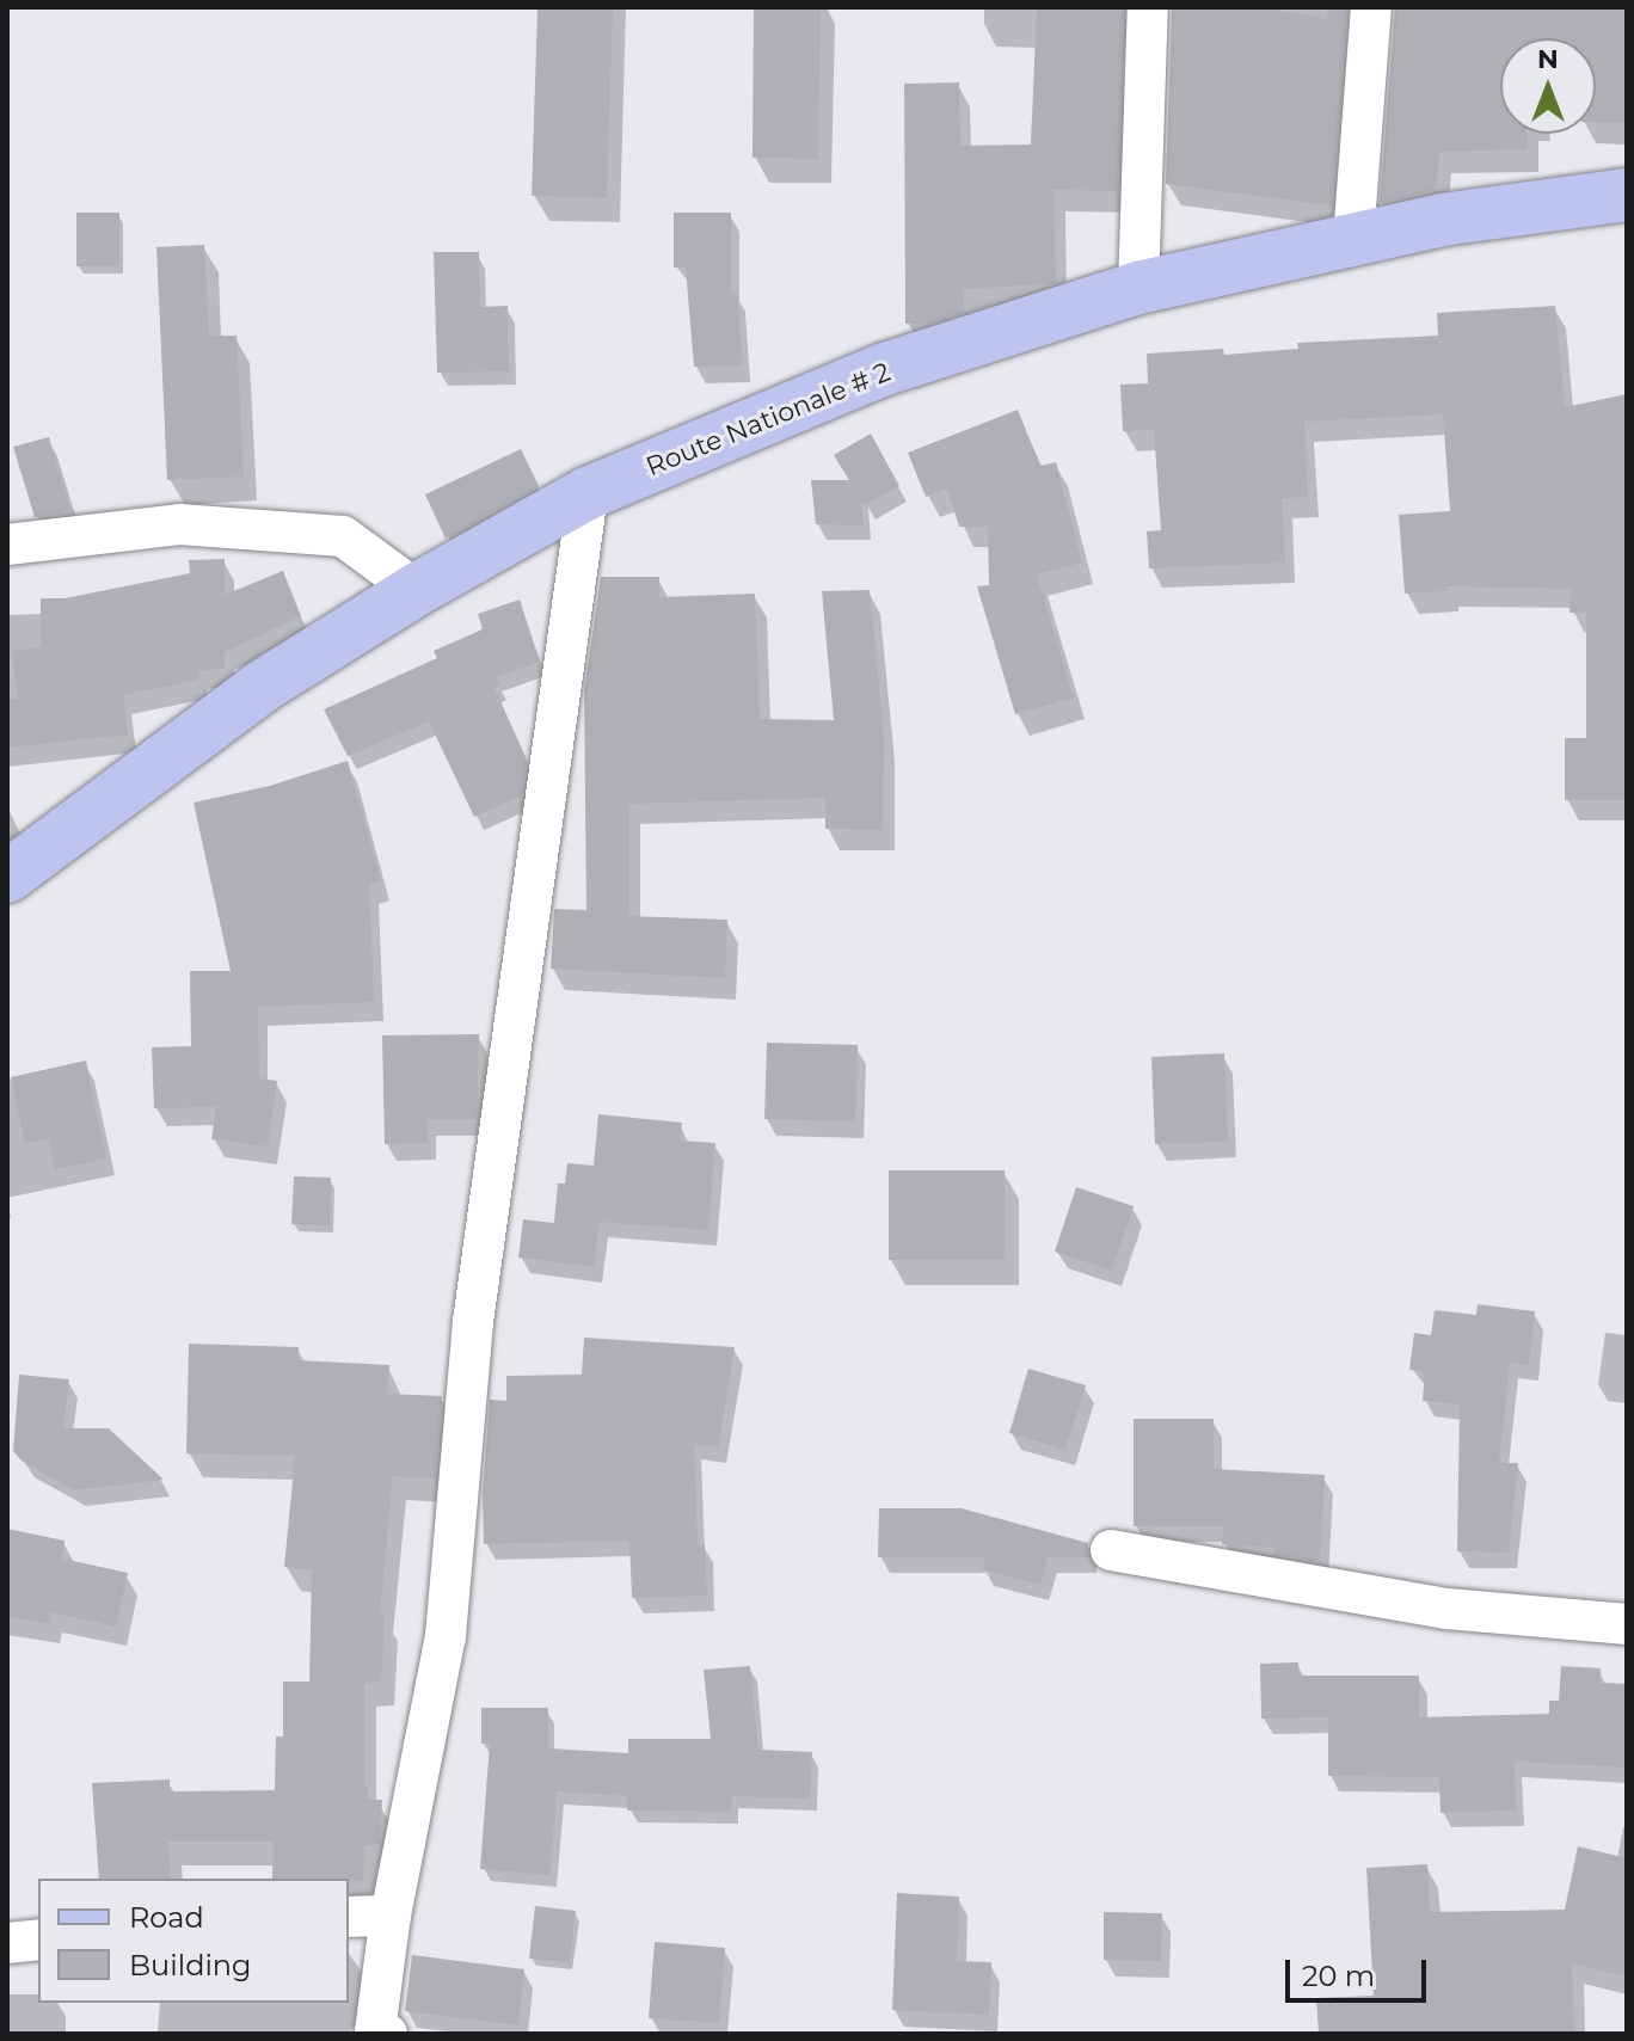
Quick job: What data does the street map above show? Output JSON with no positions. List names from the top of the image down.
{
  "streets": {
    "main road": ["Route Nationale # 2"]
  },
  "legend": ["Road", "Building"],
  "scale_bar": "20 m",
  "north": "top"
}
